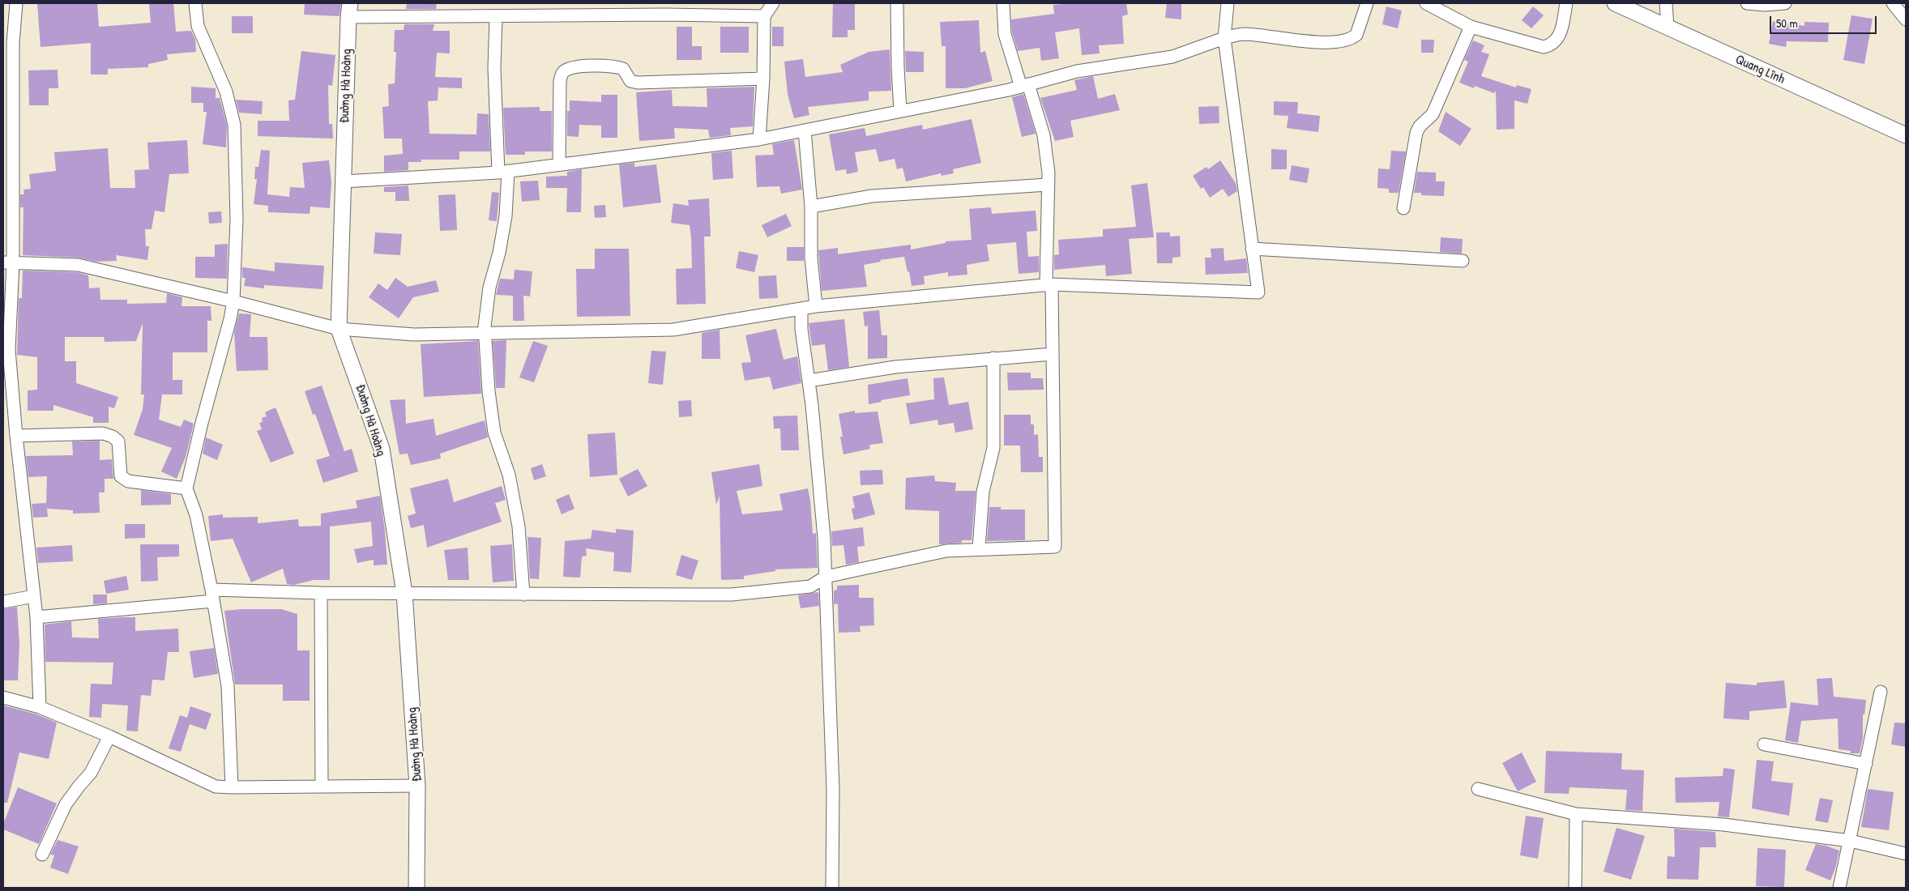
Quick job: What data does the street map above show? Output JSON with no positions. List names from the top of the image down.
{
  "streets": {
    "street": ["Quang Lĩnh", "Đường Hà Hoàng"]
  },
  "scale_bar": "50 m"
}
